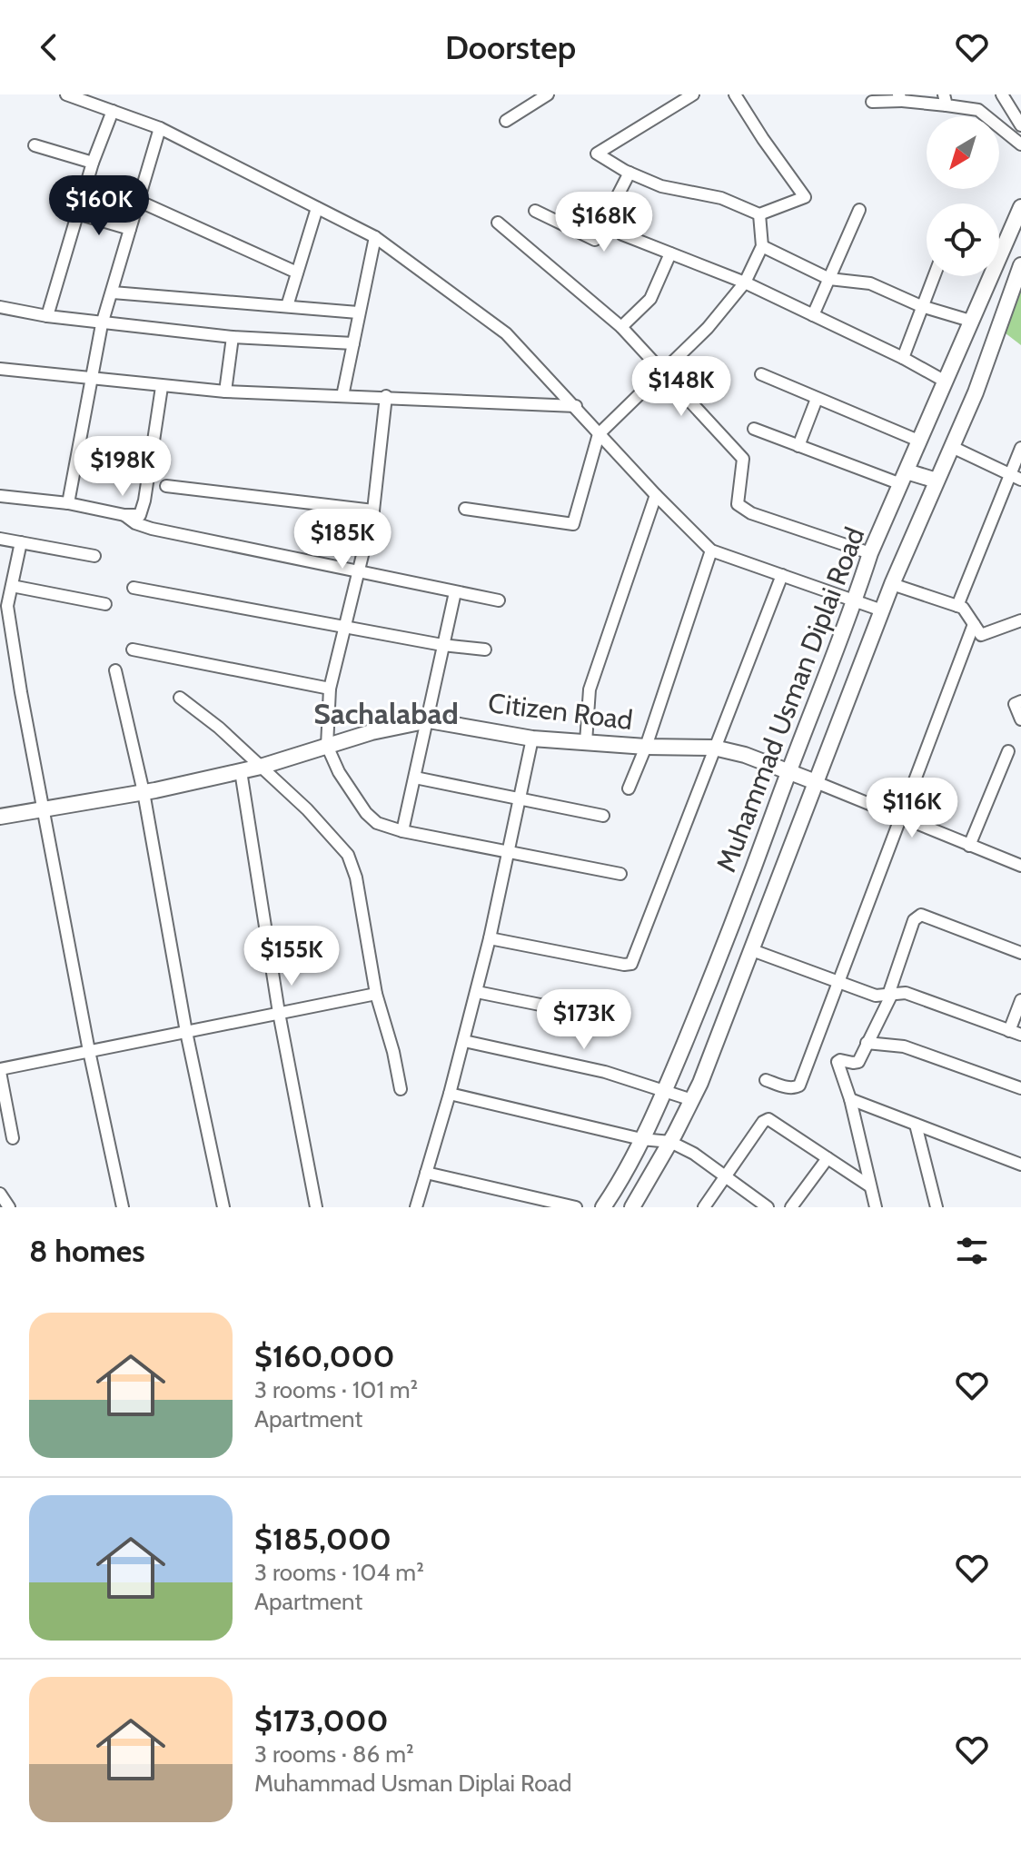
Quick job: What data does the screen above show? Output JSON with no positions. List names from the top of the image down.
{
  "streets": {
    "street": ["Muhammad Usman Diplai Road", "Citizen Road"]
  },
  "crossings": [
    ["Muhammad Usman Diplai Road", "Citizen Road"]
  ],
  "districts": ["Sachalabad"],
  "north": "bottom left",
  "page": {
    "header": "Doorstep",
    "price": [
      "$160K",
      "$168K",
      "$148K",
      "$198K",
      "$185K",
      "$116K",
      "$155K",
      "$173K"
    ],
    "heading": "8 homes",
    "list": [
      {
        "name": "$160,000",
        "note": "3 rooms · 101 m² · Apartment"
      },
      {
        "name": "$185,000",
        "note": "3 rooms · 104 m² · Apartment"
      },
      {
        "name": "$173,000",
        "note": "3 rooms · 86 m² · Muhammad Usman Diplai Road"
      }
    ]
  }
}
